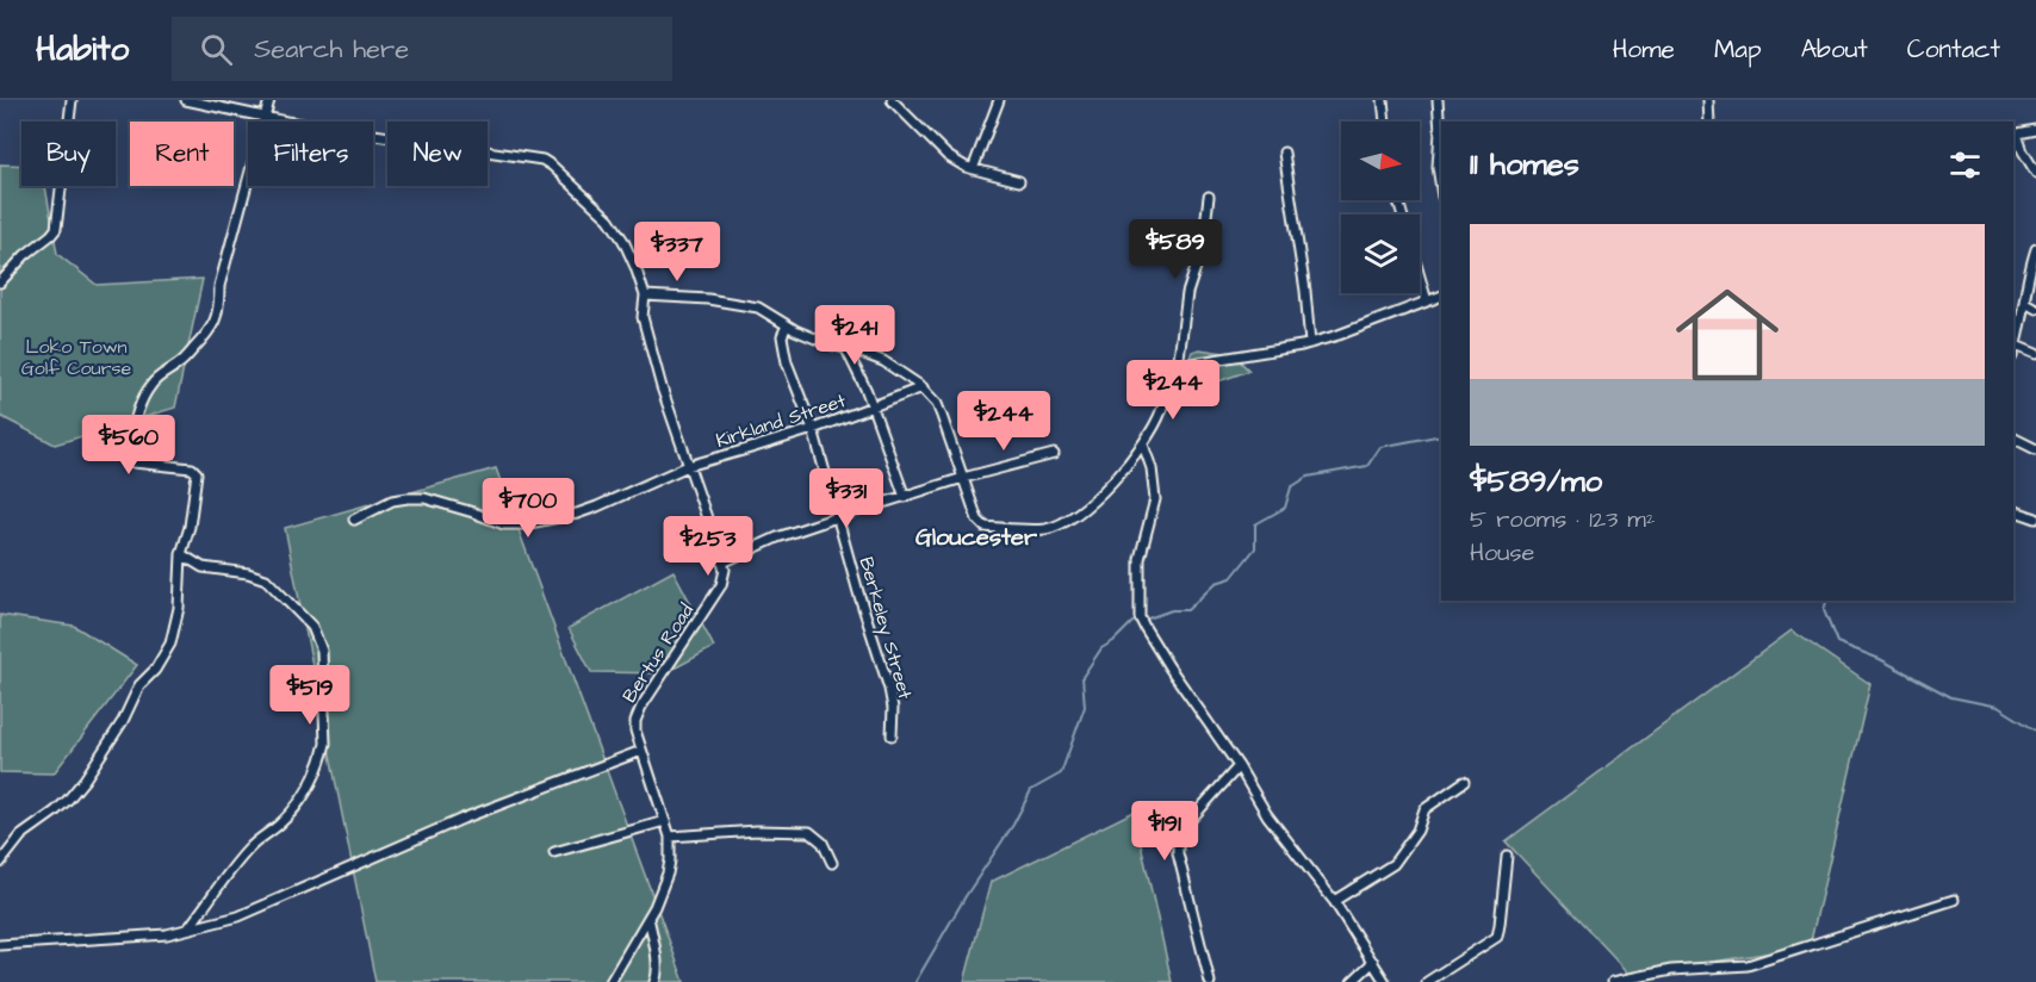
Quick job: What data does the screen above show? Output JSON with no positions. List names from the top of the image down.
{
  "streets": {
    "street": ["Kirkland Street", "Berkeley Street", "Bertus Road"]
  },
  "crossings": [
    ["Kirkland Street", "Berkeley Street"]
  ],
  "districts": ["Gloucester"],
  "parks": ["Loko Town Golf Course"],
  "north": "right",
  "page": {
    "header": "Habito",
    "search": "Search here",
    "nav": [
      "Home",
      "Map",
      "About",
      "Contact"
    ],
    "chip": [
      "Buy",
      "Rent",
      "Filters",
      "New"
    ],
    "heading": "11 homes",
    "list": [
      {
        "name": "$589/mo",
        "note": "5 rooms · 123 m² · House"
      }
    ],
    "price": [
      "$589",
      "$337",
      "$241",
      "$244",
      "$244",
      "$560",
      "$331",
      "$700",
      "$253",
      "$519",
      "$191"
    ]
  }
}
